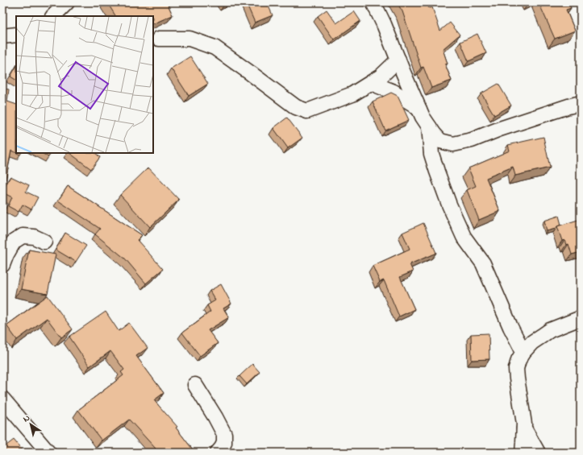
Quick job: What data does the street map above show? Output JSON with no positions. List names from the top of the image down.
{
  "north": "top left"
}
